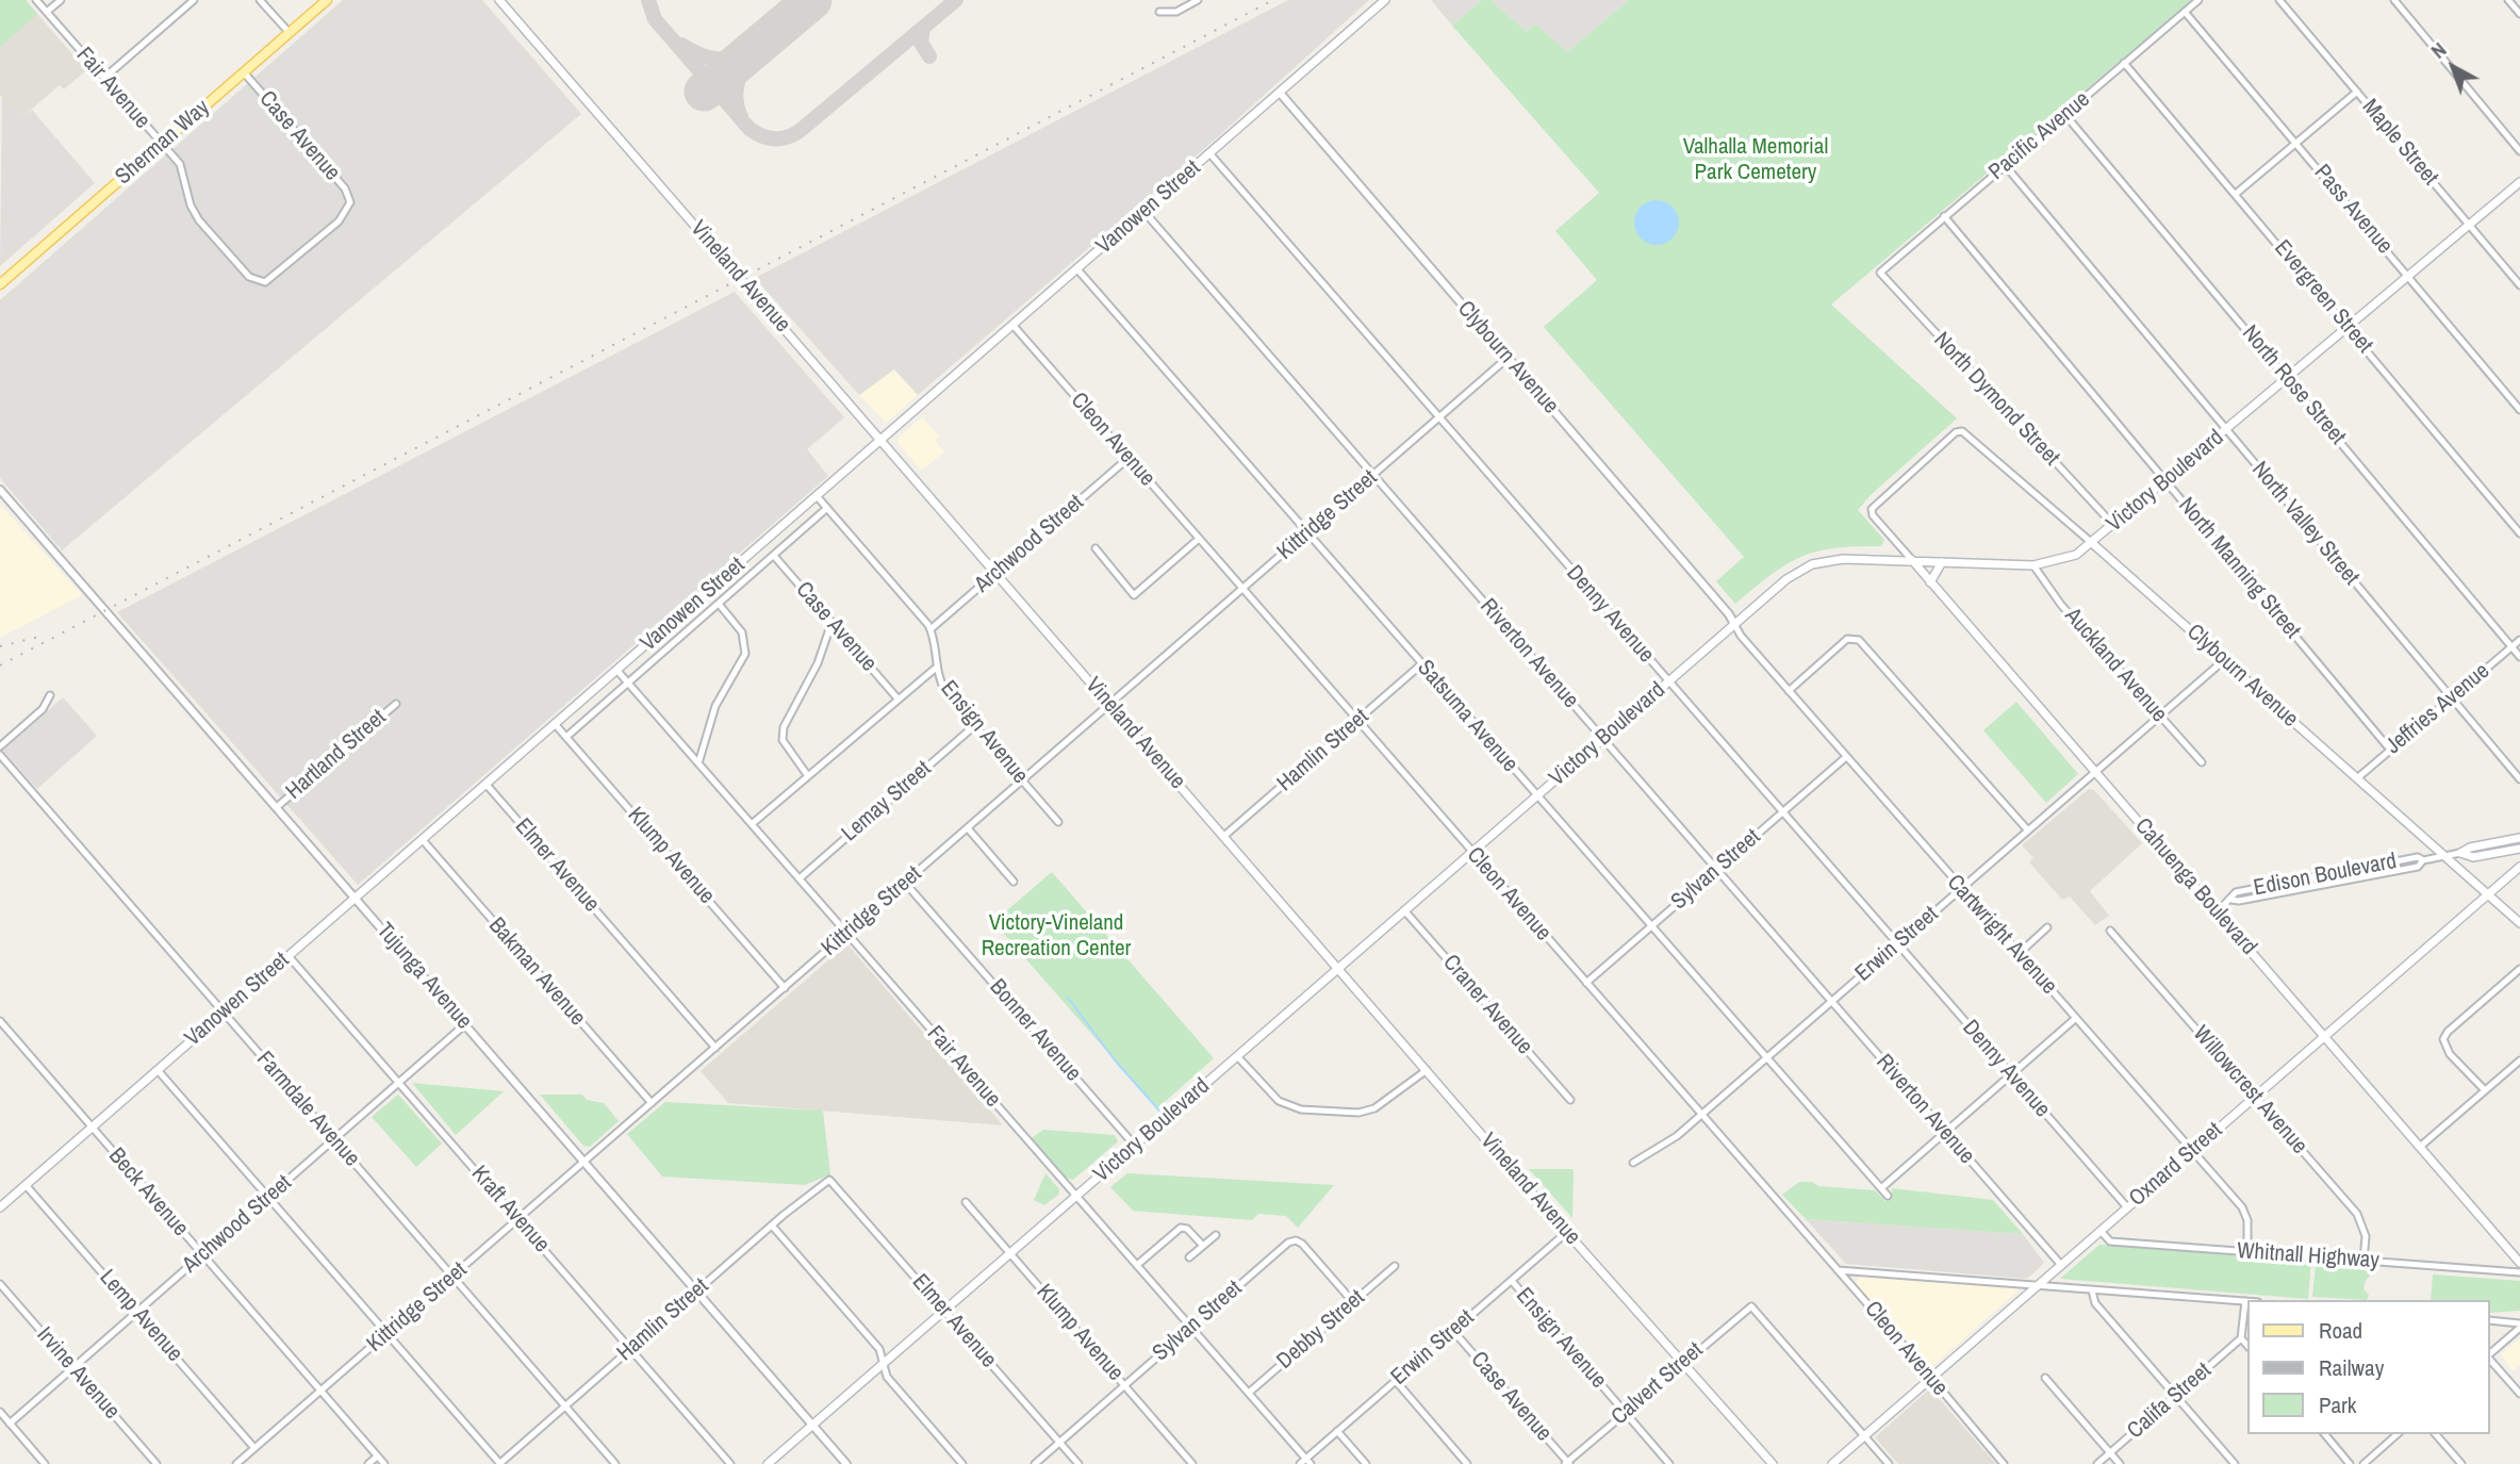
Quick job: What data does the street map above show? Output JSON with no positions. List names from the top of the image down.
{
  "streets": {
    "main road": [
      "Sherman Way",
      "Vanowen Street",
      "Vineland Avenue",
      "Clybourn Avenue",
      "Victory Boulevard",
      "Edison Boulevard",
      "Cahuenga Boulevard",
      "Oxnard Street"
    ],
    "street": [
      "Fair Avenue",
      "Case Avenue",
      "Pacific Avenue",
      "Maple Street",
      "Pass Avenue",
      "Evergreen Street",
      "North Rose Street",
      "North Dymond Street",
      "Cleon Avenue",
      "Kittridge Street",
      "North Valley Street",
      "Archwood Street",
      "North Manning Street",
      "Denny Avenue",
      "Riverton Avenue",
      "Auckland Avenue",
      "Jeffries Avenue",
      "Satsuma Avenue",
      "Ensign Avenue",
      "Hamlin Street",
      "Hartland Street",
      "Lemay Street",
      "Klump Avenue",
      "Elmer Avenue",
      "Sylvan Street",
      "Cartwright Avenue",
      "Erwin Street",
      "Bakman Avenue",
      "Tujunga Avenue",
      "Craner Avenue",
      "Bonner Avenue",
      "Willowcrest Avenue",
      "Farmdale Avenue",
      "Beck Avenue",
      "Kraft Avenue",
      "Whitnall Highway",
      "Lemp Avenue",
      "Debby Street",
      "Irvine Avenue",
      "Calvert Street",
      "Califa Street"
    ]
  },
  "crossings": [
    ["Fair Avenue", "Case Avenue"],
    ["Fair Avenue", "Sherman Way"],
    ["Fair Avenue", "Vanowen Street"],
    ["Fair Avenue", "Victory Boulevard"],
    ["Fair Avenue", "Kittridge Street"],
    ["Fair Avenue", "Lemay Street"],
    ["Fair Avenue", "Sylvan Street"],
    ["Fair Avenue", "Erwin Street"],
    ["Fair Avenue", "Debby Street"],
    ["Case Avenue", "Sherman Way"],
    ["Case Avenue", "Vanowen Street"],
    ["Case Avenue", "Erwin Street"],
    ["Case Avenue", "Calvert Street"],
    ["Pacific Avenue", "Pass Avenue"],
    ["Pacific Avenue", "Evergreen Street"],
    ["Pacific Avenue", "North Rose Street"],
    ["Pacific Avenue", "North Dymond Street"],
    ["Pacific Avenue", "North Valley Street"],
    ["Pacific Avenue", "North Manning Street"],
    ["Maple Street", "Victory Boulevard"],
    ["Vanowen Street", "Vineland Avenue"],
    ["Vanowen Street", "Clybourn Avenue"],
    ["Vanowen Street", "Cleon Avenue"],
    ["Vanowen Street", "Denny Avenue"],
    ["Vanowen Street", "Riverton Avenue"],
    ["Vanowen Street", "Satsuma Avenue"],
    ["Vanowen Street", "Klump Avenue"],
    ["Vanowen Street", "Elmer Avenue"],
    ["Vanowen Street", "Bakman Avenue"],
    ["Vanowen Street", "Tujunga Avenue"],
    ["Vanowen Street", "Farmdale Avenue"],
    ["Vanowen Street", "Beck Avenue"],
    ["Vanowen Street", "Kraft Avenue"],
    ["Vanowen Street", "Lemp Avenue"],
    ["Pass Avenue", "Victory Boulevard"],
    ["Vineland Avenue", "Victory Boulevard"],
    ["Vineland Avenue", "Kittridge Street"],
    ["Vineland Avenue", "Archwood Street"],
    ["Vineland Avenue", "Hamlin Street"],
    ["Vineland Avenue", "Erwin Street"],
    ["Vineland Avenue", "Calvert Street"],
    ["Evergreen Street", "Victory Boulevard"],
    ["Clybourn Avenue", "Victory Boulevard"],
    ["Clybourn Avenue", "Kittridge Street"],
    ["Clybourn Avenue", "Jeffries Avenue"],
    ["Clybourn Avenue", "Edison Boulevard"],
    ["Clybourn Avenue", "Cahuenga Boulevard"],
    ["Clybourn Avenue", "Cartwright Avenue"],
    ["Clybourn Avenue", "Erwin Street"],
    ["Clybourn Avenue", "Oxnard Street"],
    ["North Rose Street", "Victory Boulevard"],
    ["North Rose Street", "Jeffries Avenue"],
    ["North Dymond Street", "Victory Boulevard"],
    ["Cleon Avenue", "Victory Boulevard"],
    ["Cleon Avenue", "Kittridge Street"],
    ["Cleon Avenue", "Archwood Street"],
    ["Cleon Avenue", "Hamlin Street"],
    ["Cleon Avenue", "Sylvan Street"],
    ["Cleon Avenue", "Erwin Street"],
    ["Cleon Avenue", "Oxnard Street"],
    ["Victory Boulevard", "North Valley Street"],
    ["Victory Boulevard", "North Manning Street"],
    ["Victory Boulevard", "Denny Avenue"],
    ["Victory Boulevard", "Riverton Avenue"],
    ["Victory Boulevard", "Auckland Avenue"],
    ["Victory Boulevard", "Satsuma Avenue"],
    ["Victory Boulevard", "Klump Avenue"],
    ["Victory Boulevard", "Elmer Avenue"],
    ["Victory Boulevard", "Cahuenga Boulevard"],
    ["Victory Boulevard", "Cartwright Avenue"],
    ["Victory Boulevard", "Tujunga Avenue"],
    ["Victory Boulevard", "Craner Avenue"],
    ["Victory Boulevard", "Bonner Avenue"],
    ["Kittridge Street", "Denny Avenue"],
    ["Kittridge Street", "Riverton Avenue"],
    ["Kittridge Street", "Satsuma Avenue"],
    ["Kittridge Street", "Ensign Avenue"],
    ["Kittridge Street", "Klump Avenue"],
    ["Kittridge Street", "Elmer Avenue"],
    ["Kittridge Street", "Bakman Avenue"],
    ["Kittridge Street", "Tujunga Avenue"],
    ["Kittridge Street", "Bonner Avenue"],
    ["Kittridge Street", "Farmdale Avenue"],
    ["Kittridge Street", "Beck Avenue"],
    ["Kittridge Street", "Kraft Avenue"],
    ["Kittridge Street", "Lemp Avenue"],
    ["North Valley Street", "Jeffries Avenue"],
    ["Archwood Street", "Ensign Avenue"],
    ["Archwood Street", "Tujunga Avenue"],
    ["Archwood Street", "Farmdale Avenue"],
    ["Archwood Street", "Beck Avenue"],
    ["Archwood Street", "Kraft Avenue"],
    ["Archwood Street", "Lemp Avenue"],
    ["Archwood Street", "Irvine Avenue"],
    ["North Manning Street", "Jeffries Avenue"],
    ["Denny Avenue", "Sylvan Street"],
    ["Denny Avenue", "Erwin Street"],
    ["Denny Avenue", "Oxnard Street"],
    ["Riverton Avenue", "Sylvan Street"],
    ["Riverton Avenue", "Erwin Street"],
    ["Riverton Avenue", "Oxnard Street"],
    ["Auckland Avenue", "Erwin Street"],
    ["Satsuma Avenue", "Hamlin Street"],
    ["Satsuma Avenue", "Sylvan Street"],
    ["Satsuma Avenue", "Erwin Street"],
    ["Ensign Avenue", "Lemay Street"],
    ["Ensign Avenue", "Erwin Street"],
    ["Ensign Avenue", "Calvert Street"],
    ["Hamlin Street", "Elmer Avenue"],
    ["Hamlin Street", "Tujunga Avenue"],
    ["Hamlin Street", "Farmdale Avenue"],
    ["Hamlin Street", "Kraft Avenue"],
    ["Hartland Street", "Tujunga Avenue"],
    ["Klump Avenue", "Sylvan Street"],
    ["Elmer Avenue", "Sylvan Street"],
    ["Sylvan Street", "Cartwright Avenue"],
    ["Sylvan Street", "Debby Street"],
    ["Edison Boulevard", "Cahuenga Boulevard"],
    ["Cahuenga Boulevard", "Erwin Street"],
    ["Cahuenga Boulevard", "Oxnard Street"],
    ["Cartwright Avenue", "Erwin Street"],
    ["Cartwright Avenue", "Oxnard Street"],
    ["Cartwright Avenue", "Whitnall Highway"],
    ["Willowcrest Avenue", "Oxnard Street"],
    ["Willowcrest Avenue", "Whitnall Highway"],
    ["Oxnard Street", "Whitnall Highway"],
    ["Oxnard Street", "Calvert Street"]
  ],
  "parks": ["Valhalla Memorial Park Cemetery", "Victory-Vineland Recreation Center"],
  "legend": ["Road", "Railway", "Park"],
  "north": "top left"
}
